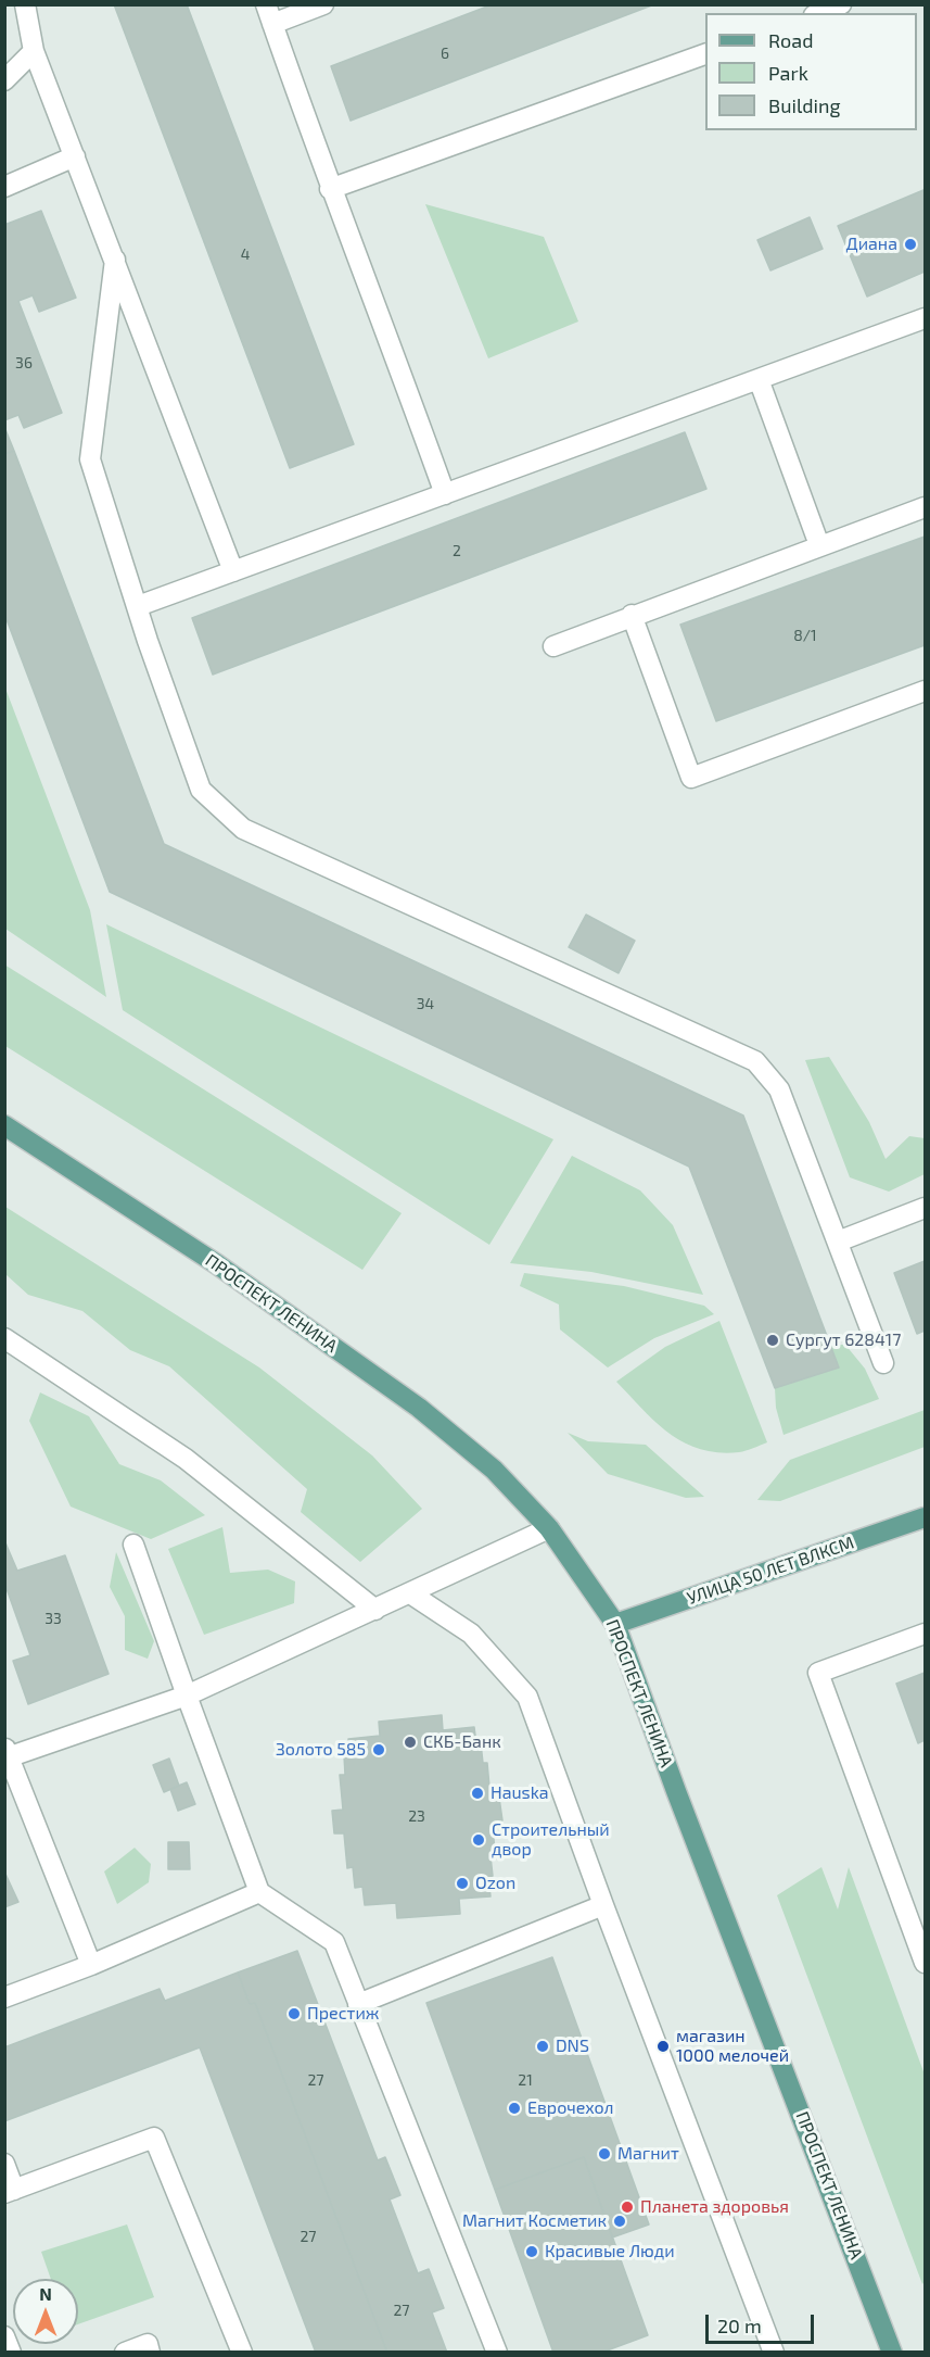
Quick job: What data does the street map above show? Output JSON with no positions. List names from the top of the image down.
{
  "streets": {
    "main road": ["ПРОСПЕКТ ЛЕНИНА", "УЛИЦА 50 ЛЕТ ВЛКСМ"]
  },
  "crossings": [
    ["ПРОСПЕКТ ЛЕНИНА", "УЛИЦА 50 ЛЕТ ВЛКСМ"]
  ],
  "places": [
    "Диана",
    "Сургут 628417",
    "СКБ-Банк",
    "Золото 585",
    "Hauska",
    "Строительный двор",
    "Ozon",
    "Престиж",
    "DNS",
    "магазин 1000 мелочей",
    "Еврочехол",
    "Магнит",
    "Планета здоровья",
    "Магнит Косметик",
    "Красивые Люди"
  ],
  "house_numbers": [
    "6",
    "4",
    "36",
    "2",
    "8/1",
    "34",
    "33",
    "23",
    "27",
    "21",
    "27",
    "27"
  ],
  "legend": ["Road", "Park", "Building"],
  "scale_bar": "20 m",
  "north": "top"
}
